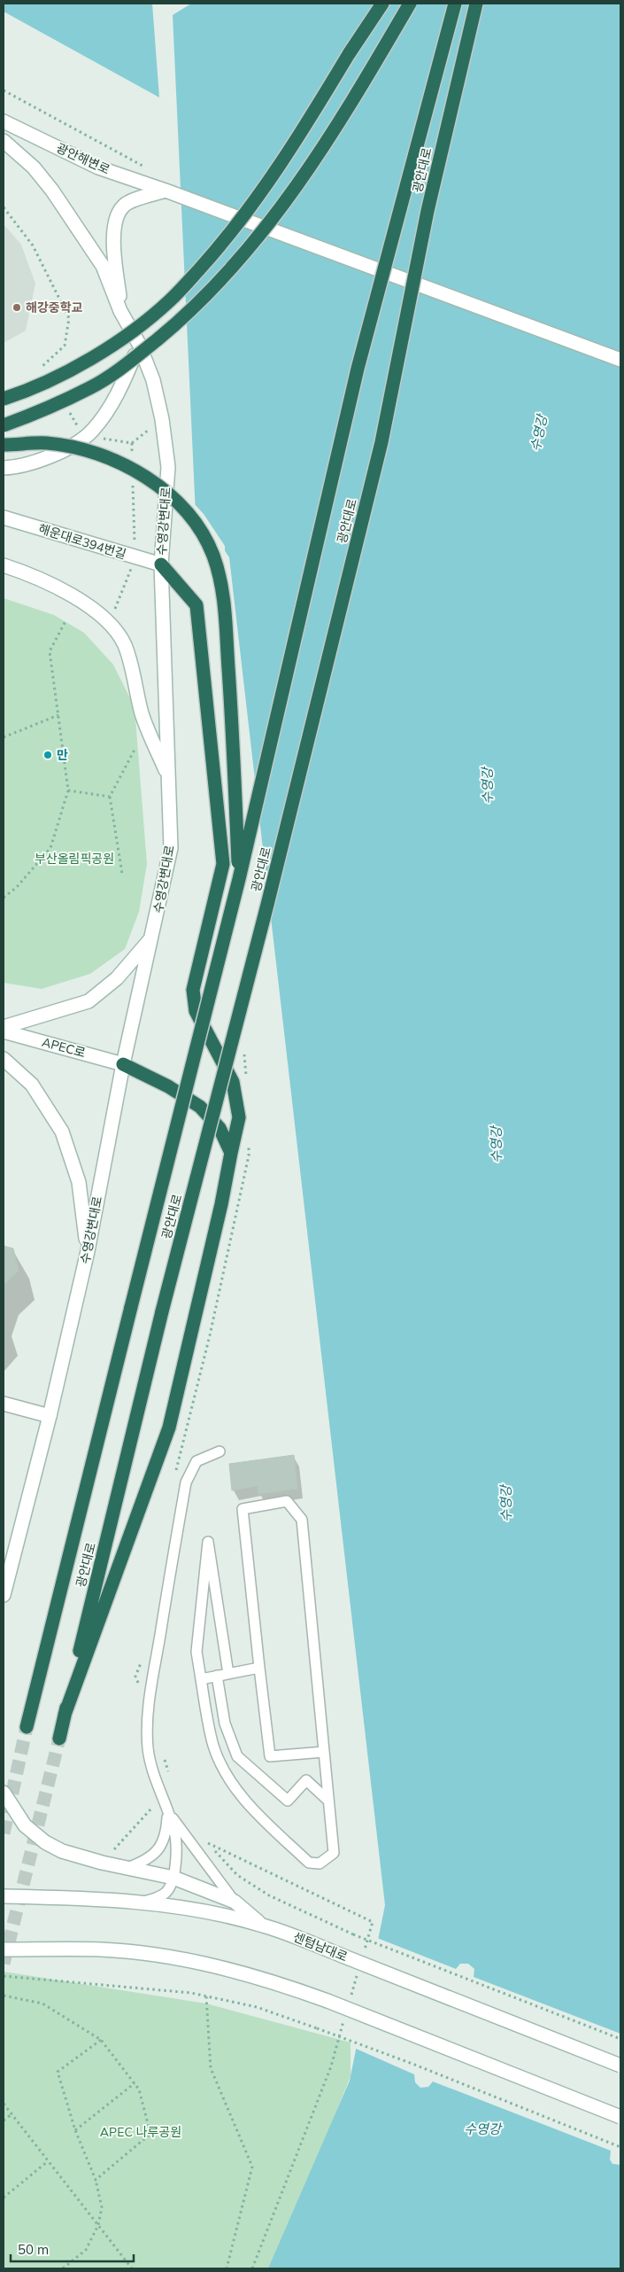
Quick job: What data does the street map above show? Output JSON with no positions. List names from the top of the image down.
{
  "streets": {
    "highway": ["광안대로"],
    "main road": [
      "광안해변로",
      "수영강변대로",
      "해운대로394번길",
      "APEC로",
      "센텀남대로"
    ]
  },
  "crossings": [
    ["수영강변대로", "해운대로394번길"],
    ["수영강변대로", "APEC로"]
  ],
  "water": ["수영강"],
  "parks": ["부산올림픽공원", "APEC 나루공원"],
  "places": ["해강중학교", "만"],
  "scale_bar": "50 m"
}
